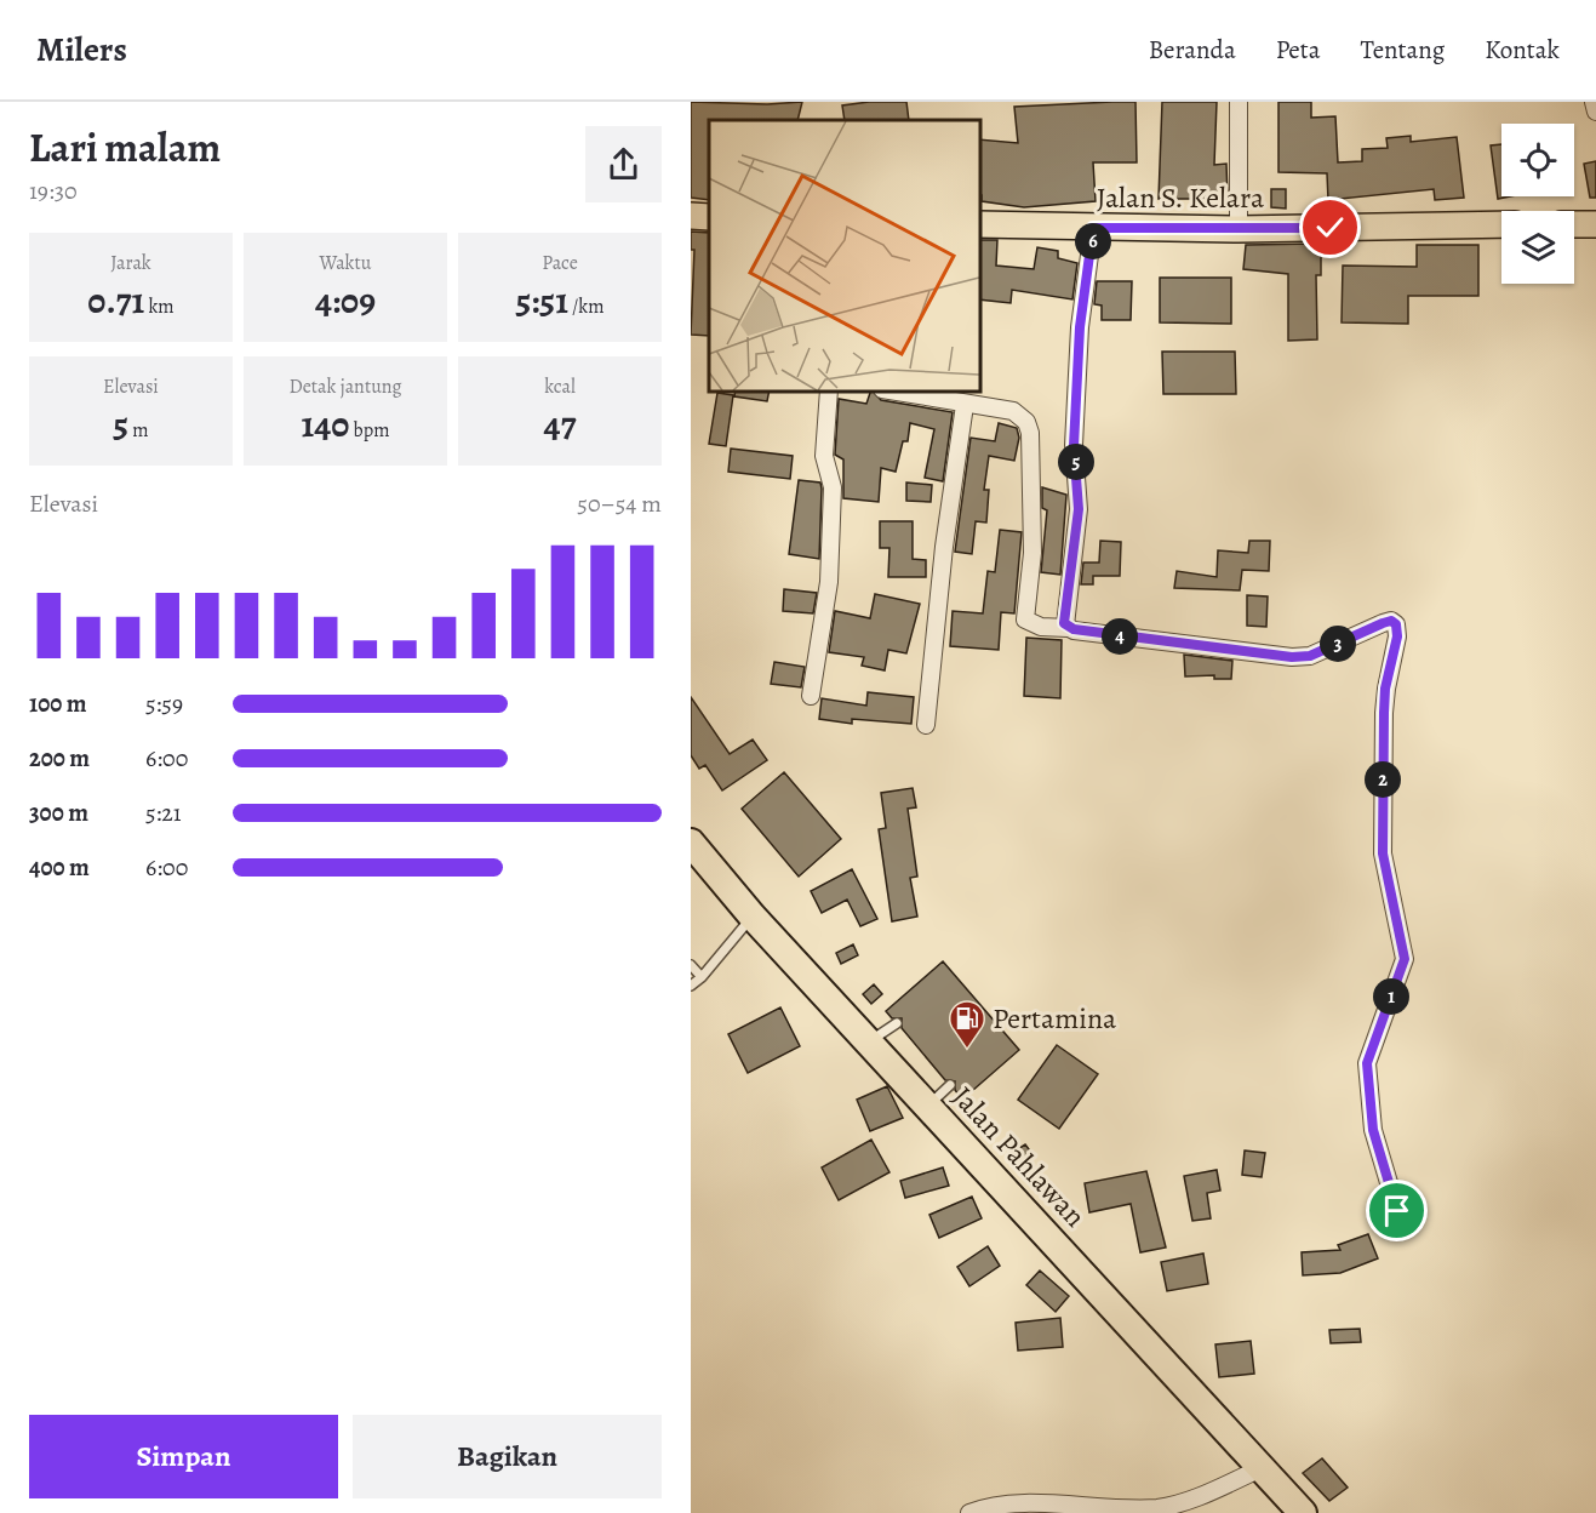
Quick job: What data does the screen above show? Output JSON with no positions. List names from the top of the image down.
{
  "streets": {
    "highway": ["Jalan Pahlawan"],
    "main road": ["Jalan S. Kelara"]
  },
  "places": {
    "fuel station": ["Pertamina"]
  },
  "page": {
    "header": "Milers",
    "nav": [
      "Beranda",
      "Peta",
      "Tentang",
      "Kontak"
    ],
    "heading": ["Lari malam", "19:30"],
    "pins": [
      "6",
      "5",
      "4",
      "3",
      "2",
      "1"
    ],
    "stats": [
      ["Jarak", "0.71 km"],
      ["Waktu", "4:09"],
      ["Pace", "5:51 /km"],
      ["Elevasi", "5 m"],
      ["Detak jantung", "140 bpm"],
      ["kcal", "47"]
    ],
    "chart": ["Elevasi", "50–54 m"],
    "list": [
      {
        "name": "100 m",
        "note": "5:59"
      },
      {
        "name": "200 m",
        "note": "6:00"
      },
      {
        "name": "300 m",
        "note": "5:21"
      },
      {
        "name": "400 m",
        "note": "6:00"
      }
    ],
    "buttons": ["Simpan", "Bagikan"]
  }
}
